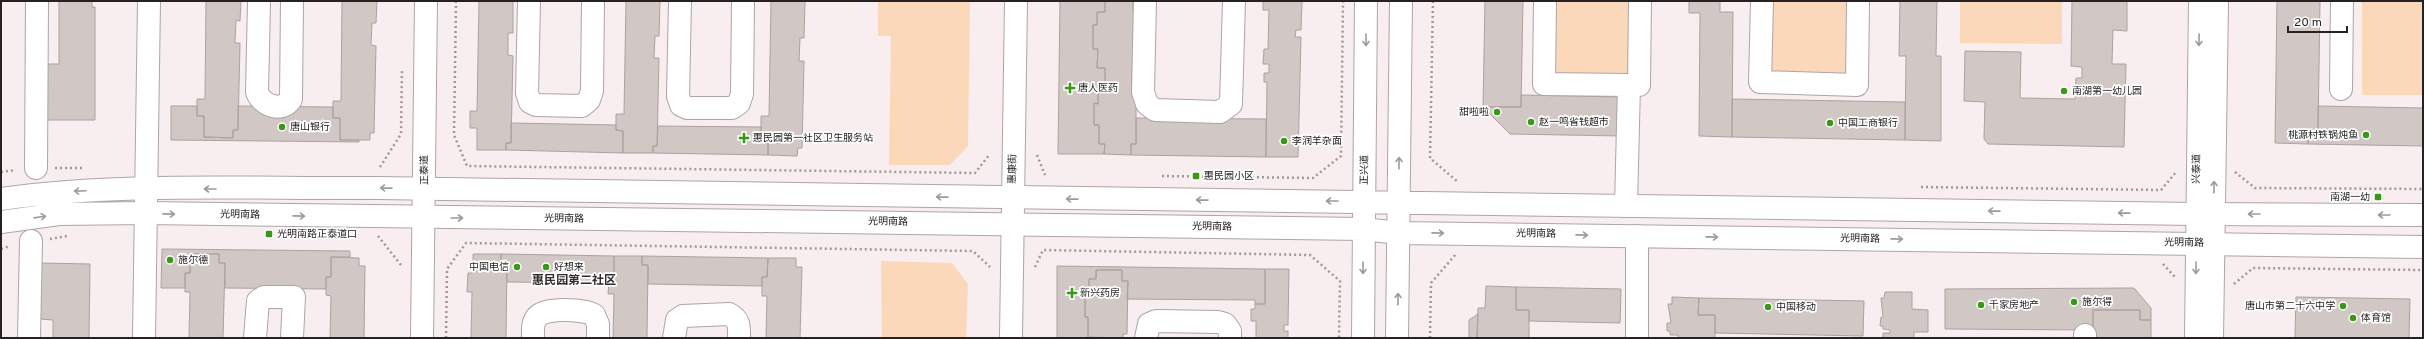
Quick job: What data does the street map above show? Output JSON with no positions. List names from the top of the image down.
{
  "streets": {
    "main road": [
      "惠康街",
      "兴泰道",
      "正泰道",
      "正兴道",
      "光明南路"
    ]
  },
  "crossings": [
    ["惠康街", "光明南路"],
    ["兴泰道", "光明南路"],
    ["正泰道", "光明南路"],
    ["正兴道", "光明南路"]
  ],
  "districts": ["惠民园第二社区"],
  "places": {
    "health": ["唐人医药", "惠民园第一社区卫生服务站", "新兴药房"],
    "other": [
      "南湖第一幼儿园",
      "甜啦啦",
      "赵一鸣省钱超市",
      "中国工商银行",
      "唐山银行",
      "桃源村铁锅炖鱼",
      "李润羊杂面",
      "施尔德",
      "中国电信",
      "好想来",
      "施尔得",
      "千家房地产",
      "唐山市第二十六中学",
      "中国移动",
      "体育馆"
    ],
    "transit": ["惠民园小区", "南湖一幼", "光明南路正泰道口"]
  },
  "scale_bar": "20 m"
}
